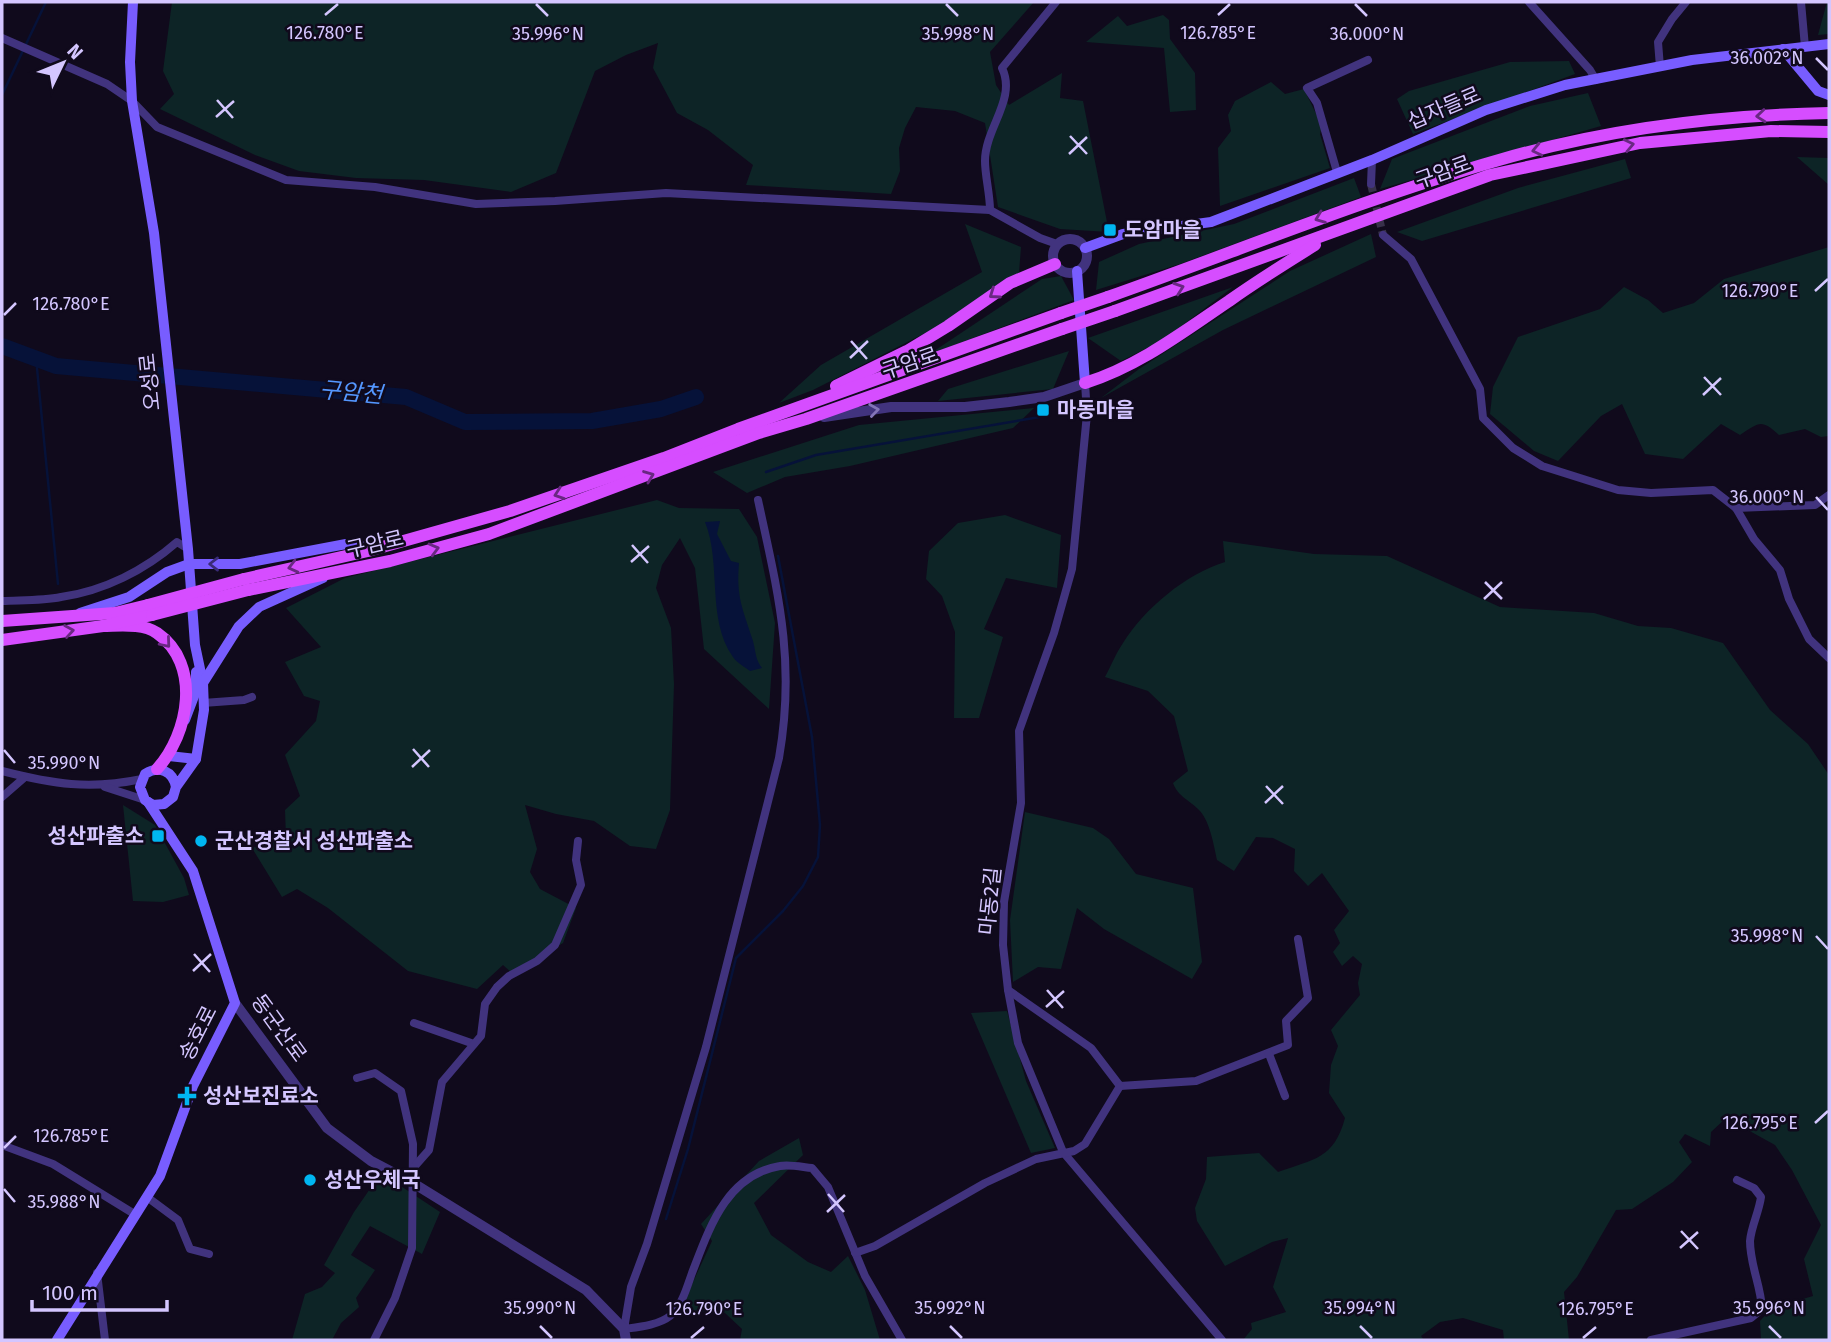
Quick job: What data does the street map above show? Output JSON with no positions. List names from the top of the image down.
{
  "streets": {
    "main road": [
      "십자들로",
      "구암로",
      "오성로",
      "동군산로",
      "송호로"
    ],
    "street": ["마동2길"]
  },
  "crossings": [
    ["동군산로", "송호로"]
  ],
  "water": ["구암천"],
  "places": {
    "transit": ["도암마을", "마동마을", "성산파출소"],
    "other": ["군산경찰서 성산파출소", "성산우체국"],
    "health": ["성산보진료소"]
  },
  "scale_bar": "100 m",
  "north": "top right",
  "coordinates": [
    "126.780°E",
    "126.785°E",
    "35.996°N",
    "35.998°N",
    "36.000°N",
    "36.002°N",
    "126.790°E",
    "35.990°N",
    "126.795°E",
    "35.988°N",
    "35.992°N",
    "35.994°N"
  ]
}
